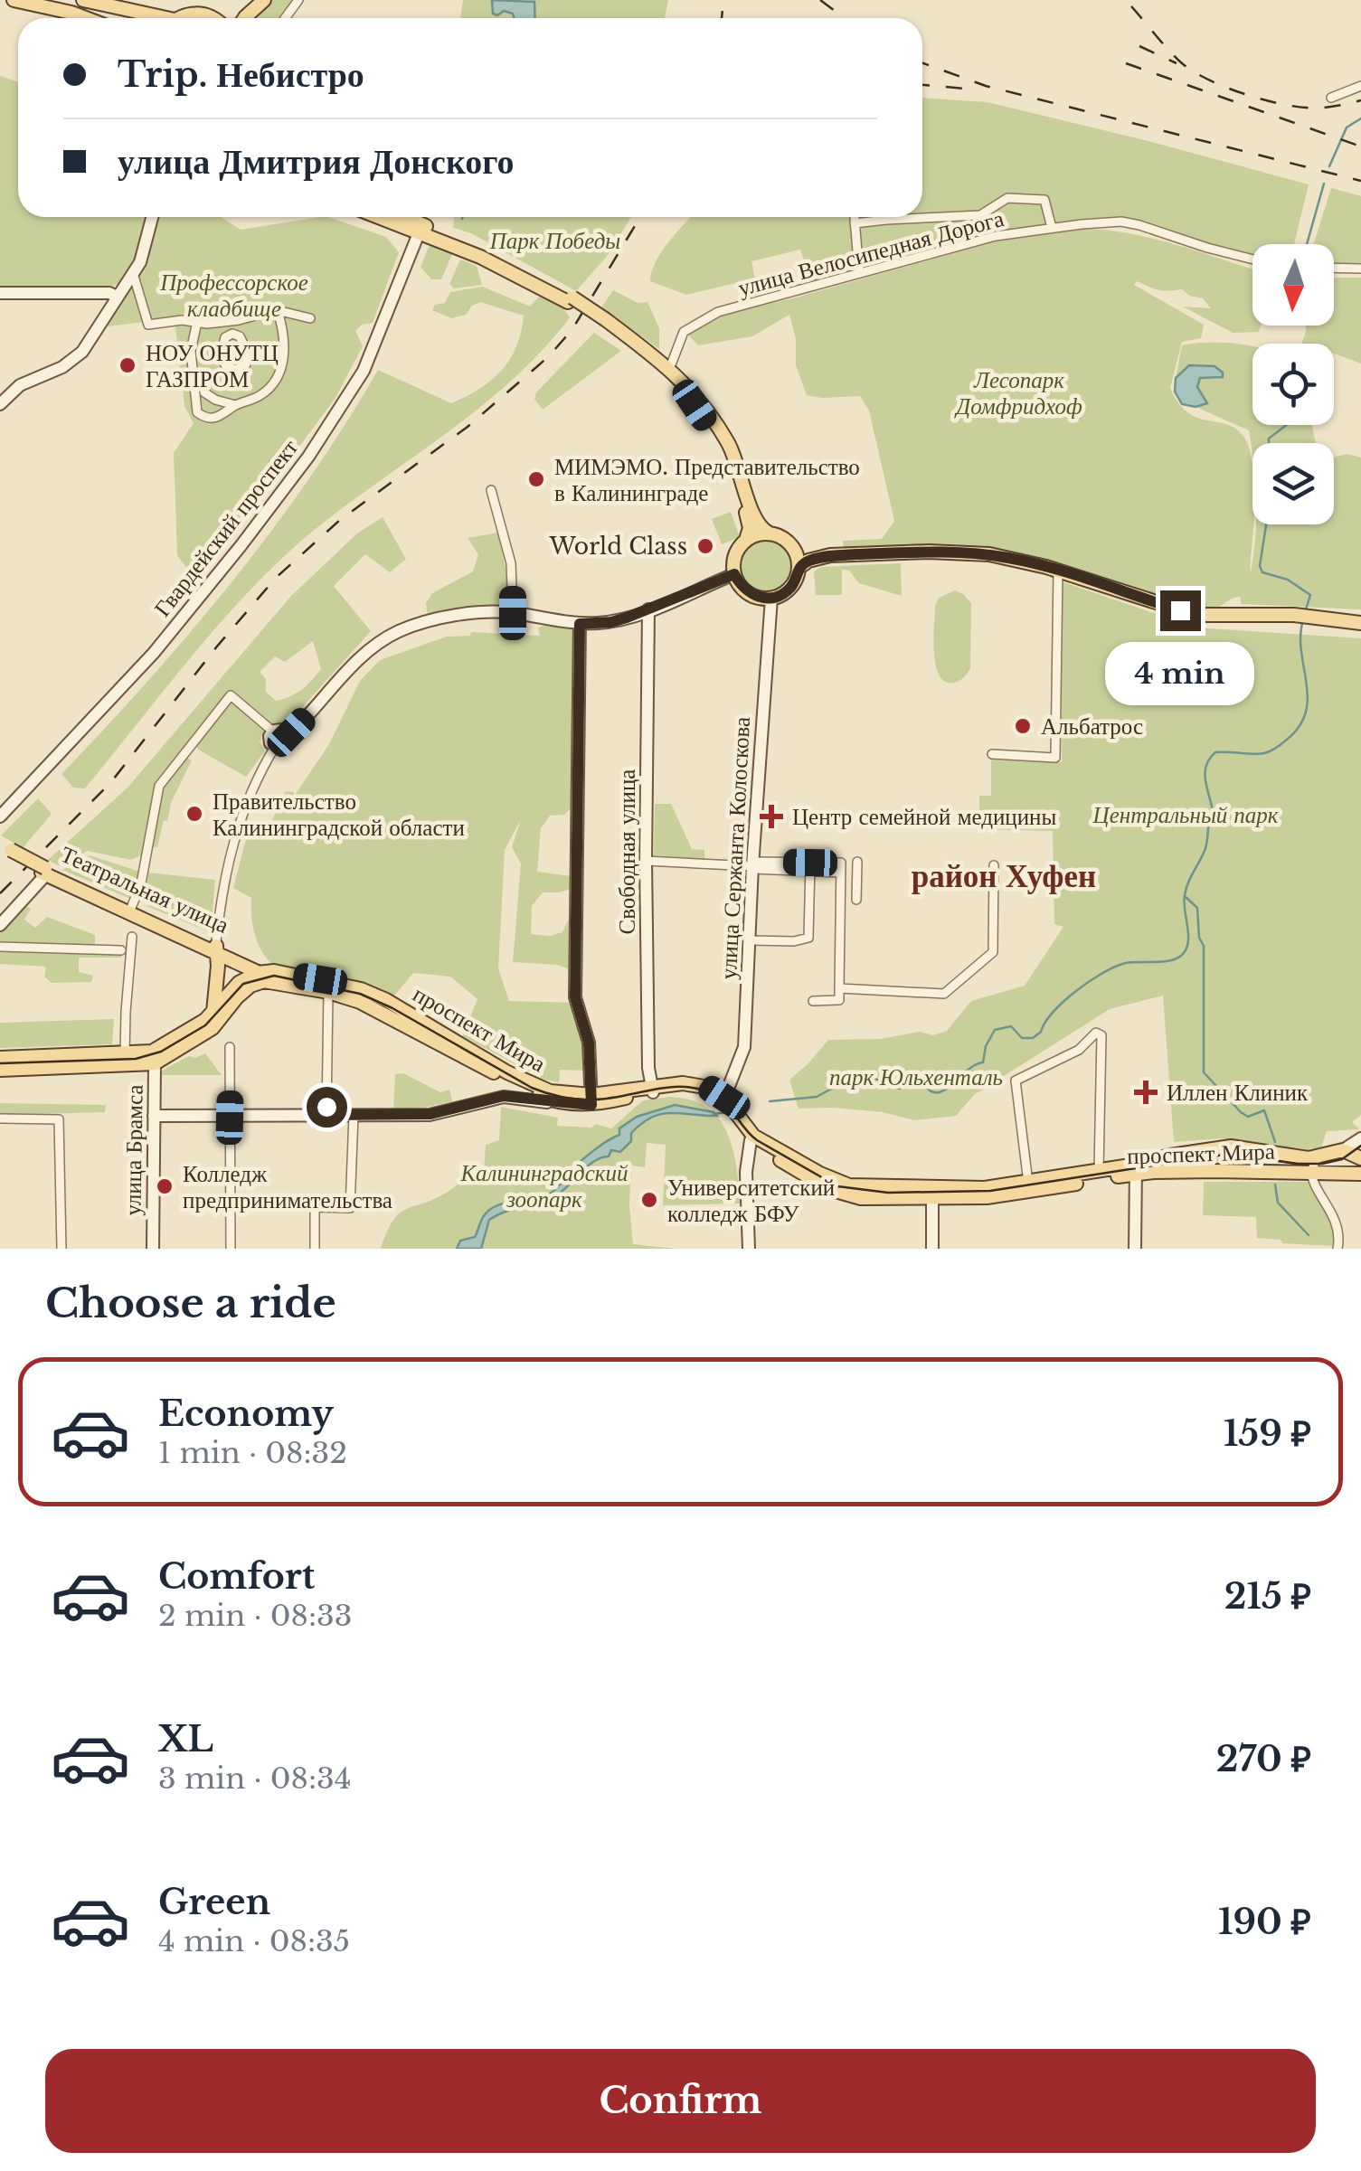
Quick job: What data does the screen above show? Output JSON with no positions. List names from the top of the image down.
{
  "streets": {
    "main road": ["Театральная улица", "проспект Мира"],
    "street": [
      "улица Велосипедная Дорога",
      "Гвардейский проспект",
      "улица Сержанта Колоскова",
      "Свободная улица",
      "улица Брамса"
    ]
  },
  "crossings": [
    ["улица Сержанта Колоскова", "проспект Мира"],
    ["Свободная улица", "проспект Мира"],
    ["Театральная улица", "проспект Мира"],
    ["проспект Мира", "улица Брамса"]
  ],
  "districts": ["район Хуфен"],
  "parks": [
    "Парк Победы",
    "Профессорское кладбище",
    "Лесопарк Домфридхоф",
    "Центральный парк",
    "парк Юльхенталь",
    "Калининградский зоопарк"
  ],
  "places": {
    "other": [
      "НОУ ОНУТЦ ГАЗПРОМ",
      "МИМЭМО. Представительство в Калининграде",
      "World Class",
      "Альбатрос",
      "Правительство Калининградской области",
      "Колледж предпринимательства",
      "Университетский колледж БФУ"
    ],
    "health": ["Центр семейной медицины", "Иллен Клиник"]
  },
  "north": "bottom",
  "page": {
    "banner": ["Trip. Небистро", "улица Дмитрия Донского"],
    "bubble": "4 min",
    "heading": "Choose a ride",
    "list": [
      {
        "name": "Economy",
        "note": "1 min · 08:32",
        "value": "159 ₽"
      },
      {
        "name": "Comfort",
        "note": "2 min · 08:33",
        "value": "215 ₽"
      },
      {
        "name": "XL",
        "note": "3 min · 08:34",
        "value": "270 ₽"
      },
      {
        "name": "Green",
        "note": "4 min · 08:35",
        "value": "190 ₽"
      }
    ],
    "buttons": "Confirm"
  }
}
